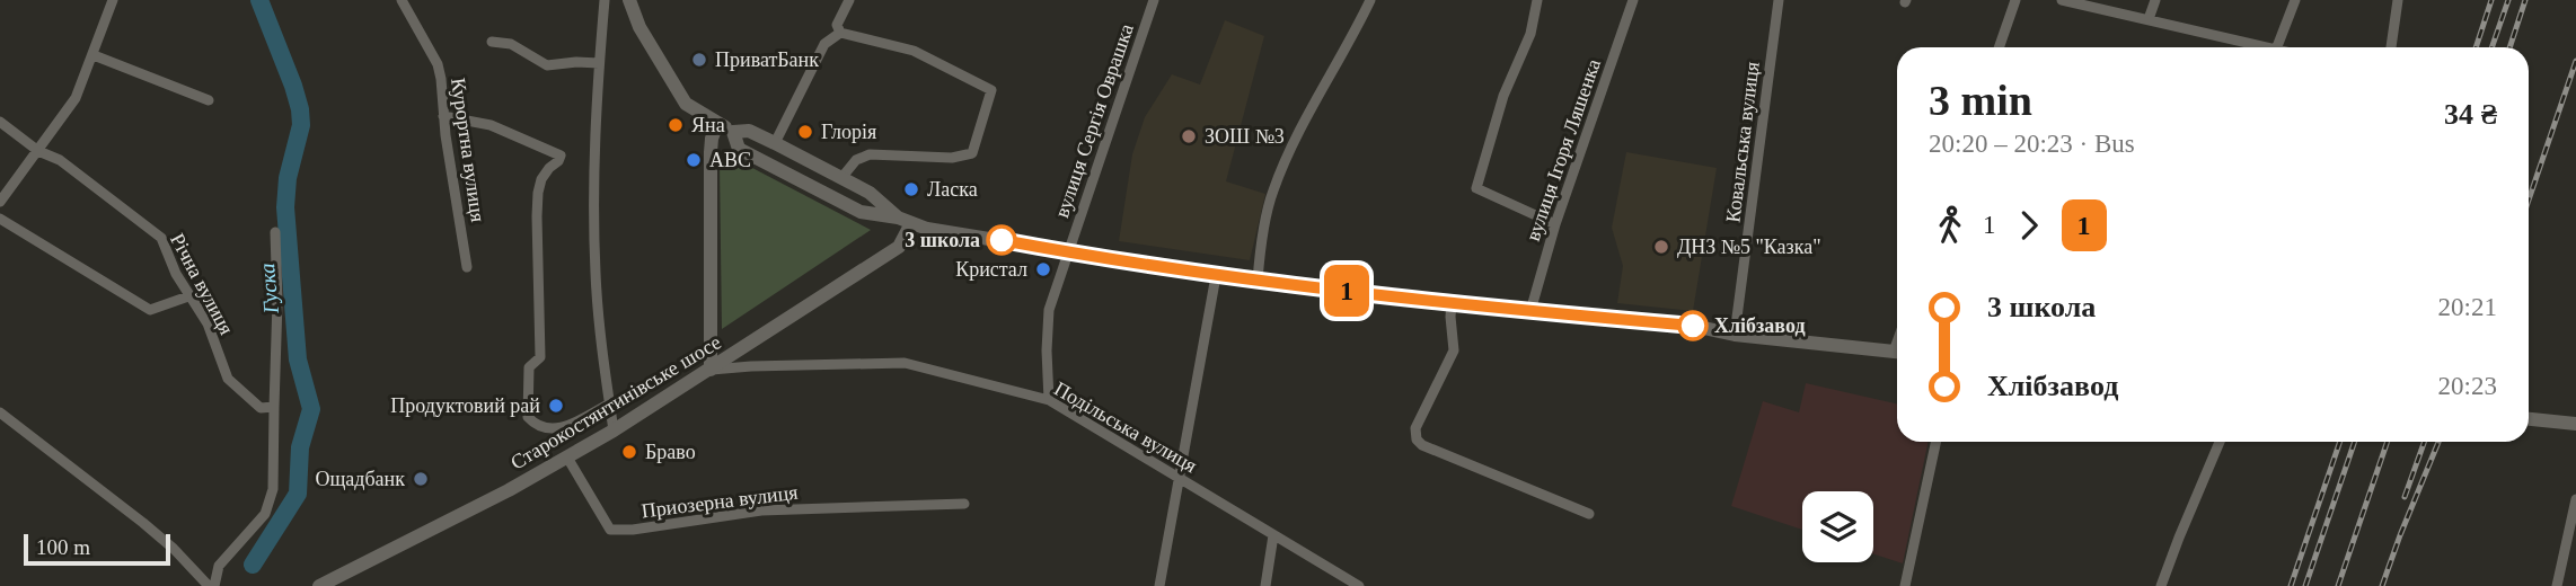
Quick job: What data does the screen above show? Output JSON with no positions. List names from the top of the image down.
{
  "streets": {
    "main road": ["Старокостянтинівське шосе"],
    "street": [
      "вулиця Сергія Оврашка",
      "Ковальська вулиця",
      "Курортна вулиця",
      "вулиця Ігоря Ляшенка",
      "Річна вулиця",
      "Подільська вулиця",
      "Приозерна вулиця"
    ]
  },
  "crossings": [
    ["вулиця Сергія Оврашка", "Подільська вулиця"],
    ["Старокостянтинівське шосе", "Подільська вулиця"],
    ["Старокостянтинівське шосе", "Приозерна вулиця"]
  ],
  "water": ["Гуска"],
  "places": [
    "ПриватБанк",
    "Яна",
    "Глорія",
    "ЗОШ №3",
    "АВС",
    "Ласка",
    "3 школа",
    "ДНЗ №5 \"Казка\"",
    "Кристал",
    "Хлібзавод",
    "Продуктовий рай",
    "Браво",
    "Ощадбанк"
  ],
  "lines": ["bus line 1"],
  "scale_bar": "100 m",
  "page": {
    "on_map": "1",
    "heading": ["3 min", "20:20 – 20:23 · Bus", "34 ₴"],
    "legs": ["1", "1"],
    "list": [
      {
        "name": "3 школа",
        "value": "20:21"
      },
      {
        "name": "Хлібзавод",
        "value": "20:23"
      }
    ],
    "scale": "100 m"
  }
}
